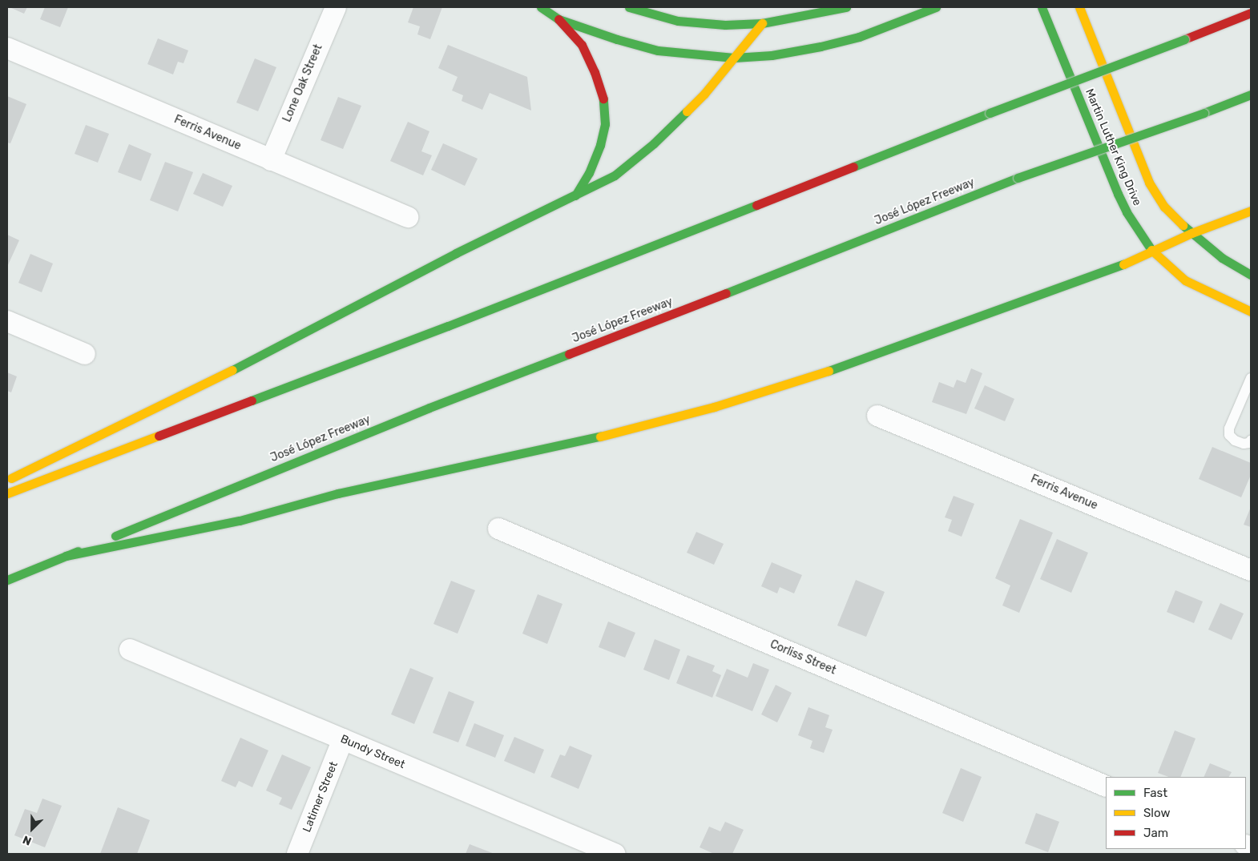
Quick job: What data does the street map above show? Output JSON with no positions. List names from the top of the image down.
{
  "streets": {
    "main road": ["Martin Luther King Drive", "José López Freeway"],
    "street": [
      "Lone Oak Street",
      "Ferris Avenue",
      "Corliss Street",
      "Bundy Street",
      "Latimer Street"
    ]
  },
  "crossings": [
    ["Lone Oak Street", "Ferris Avenue"],
    ["Bundy Street", "Latimer Street"]
  ],
  "legend": ["Fast", "Slow", "Jam"],
  "north": "bottom left"
}
